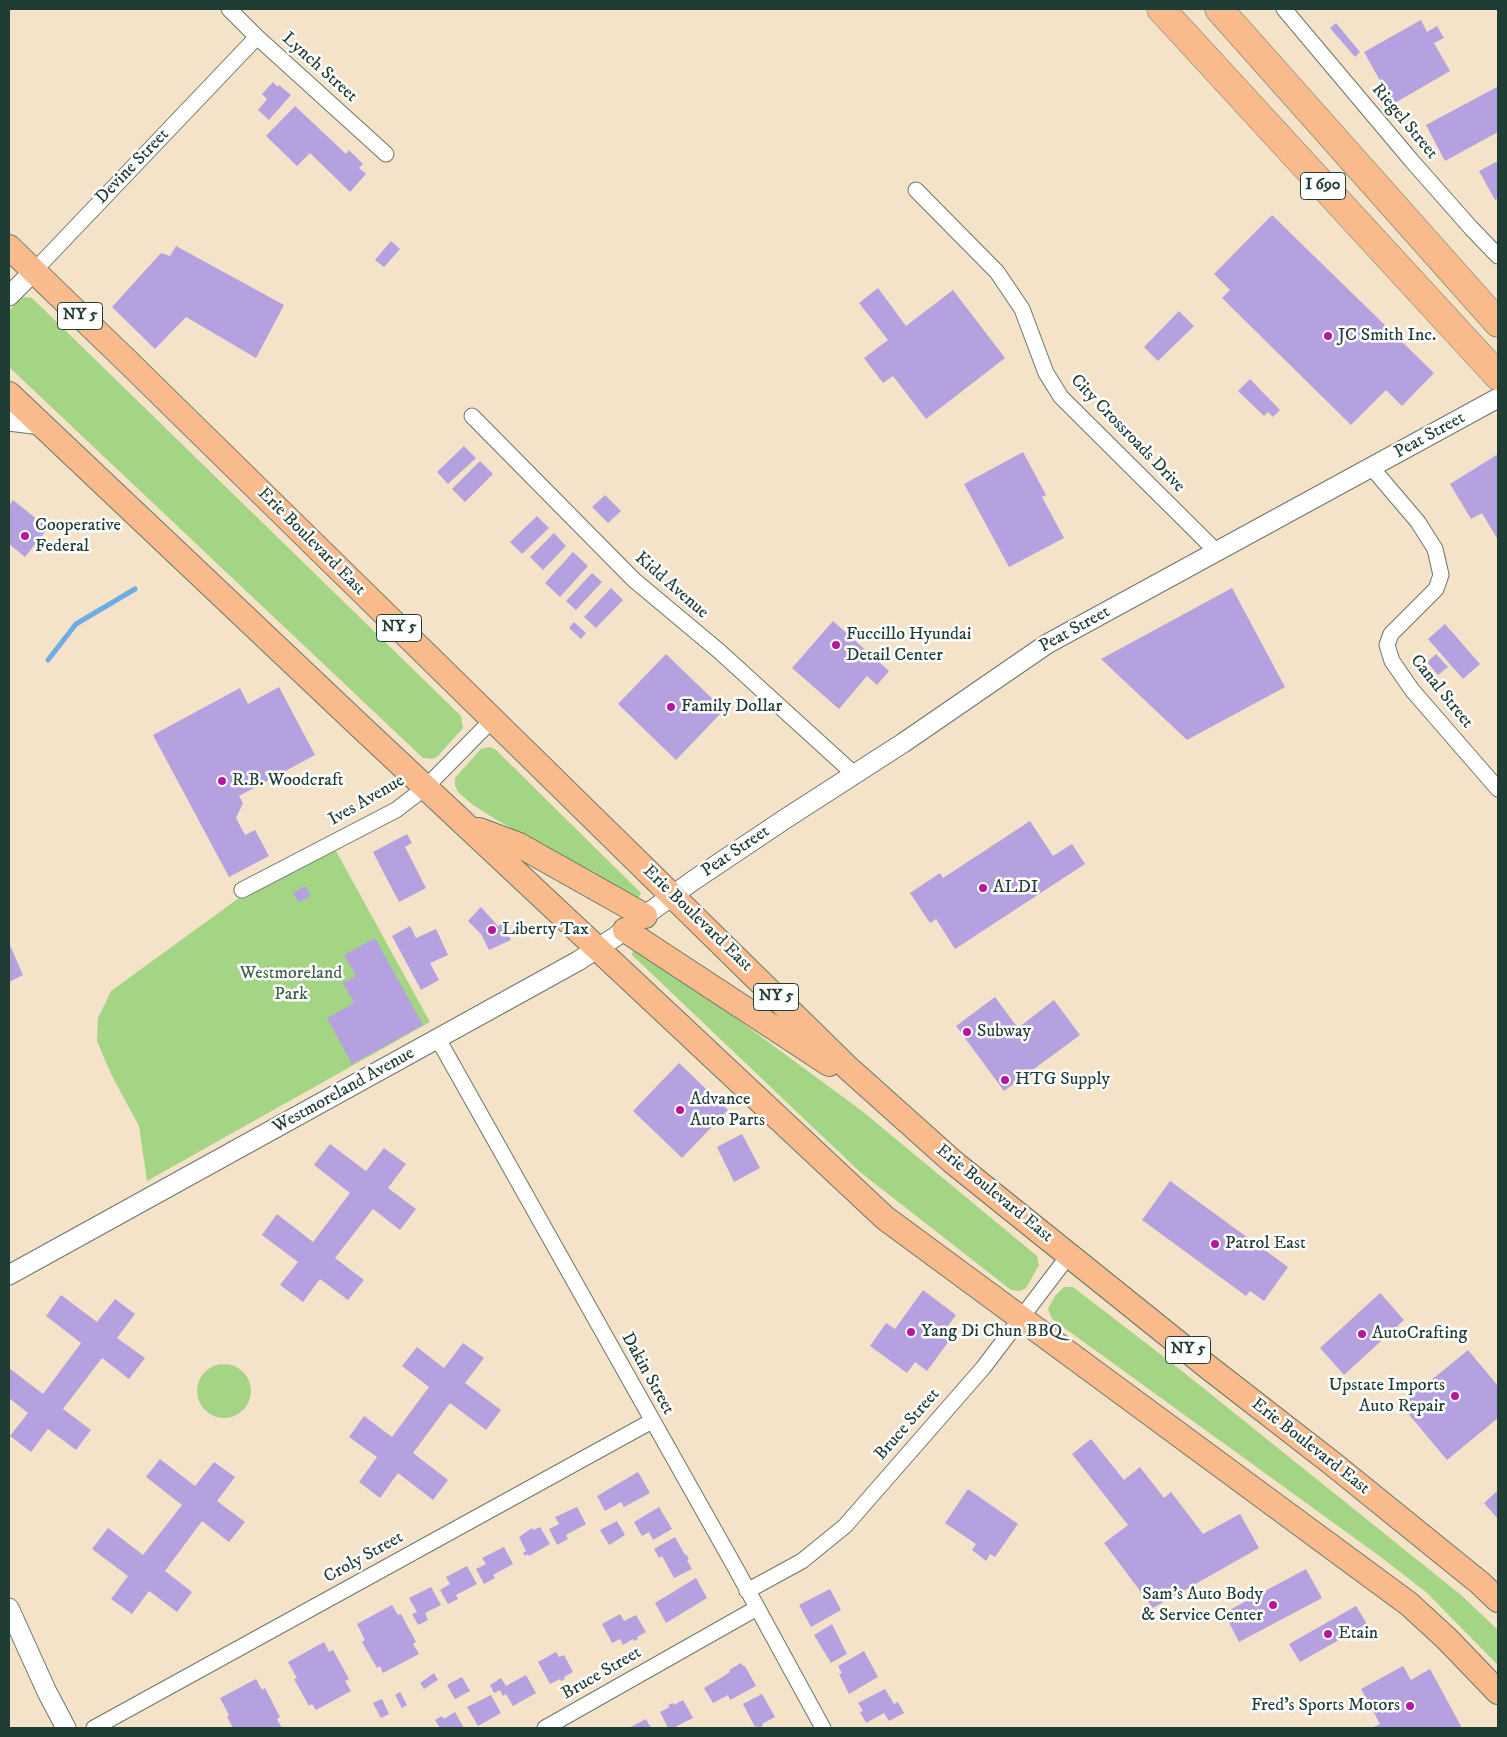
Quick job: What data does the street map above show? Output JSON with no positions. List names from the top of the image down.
{
  "streets": {
    "highway": ["I 690"],
    "main road": ["NY 5", "Erie Boulevard East"],
    "street": [
      "Lynch Street",
      "Riegel Street",
      "Devine Street",
      "City Crossroads Drive",
      "Peat Street",
      "Kidd Avenue",
      "Canal Street",
      "Ives Avenue",
      "Westmoreland Avenue",
      "Dakin Street",
      "Bruce Street",
      "Croly Street"
    ]
  },
  "crossings": [
    ["Lynch Street", "Devine Street"],
    ["Devine Street", "Erie Boulevard East"],
    ["City Crossroads Drive", "Peat Street"],
    ["Peat Street", "Erie Boulevard East"],
    ["Peat Street", "Kidd Avenue"],
    ["Peat Street", "Canal Street"],
    ["Peat Street", "Westmoreland Avenue"],
    ["Erie Boulevard East", "Ives Avenue"],
    ["Erie Boulevard East", "Westmoreland Avenue"],
    ["Erie Boulevard East", "Bruce Street"],
    ["Westmoreland Avenue", "Dakin Street"],
    ["Dakin Street", "Bruce Street"],
    ["Dakin Street", "Croly Street"]
  ],
  "parks": ["Westmoreland Park"],
  "places": [
    "JC Smith Inc.",
    "Cooperative Federal",
    "Fuccillo Hyundai Detail Center",
    "Family Dollar",
    "R.B. Woodcraft",
    "ALDI",
    "Liberty Tax",
    "Subway",
    "HTG Supply",
    "Advance Auto Parts",
    "Patrol East",
    "Yang Di Chun BBQ",
    "AutoCrafting",
    "Upstate Imports Auto Repair",
    "Sam's Auto Body & Service Center",
    "Etain",
    "Fred's Sports Motors"
  ]
}
